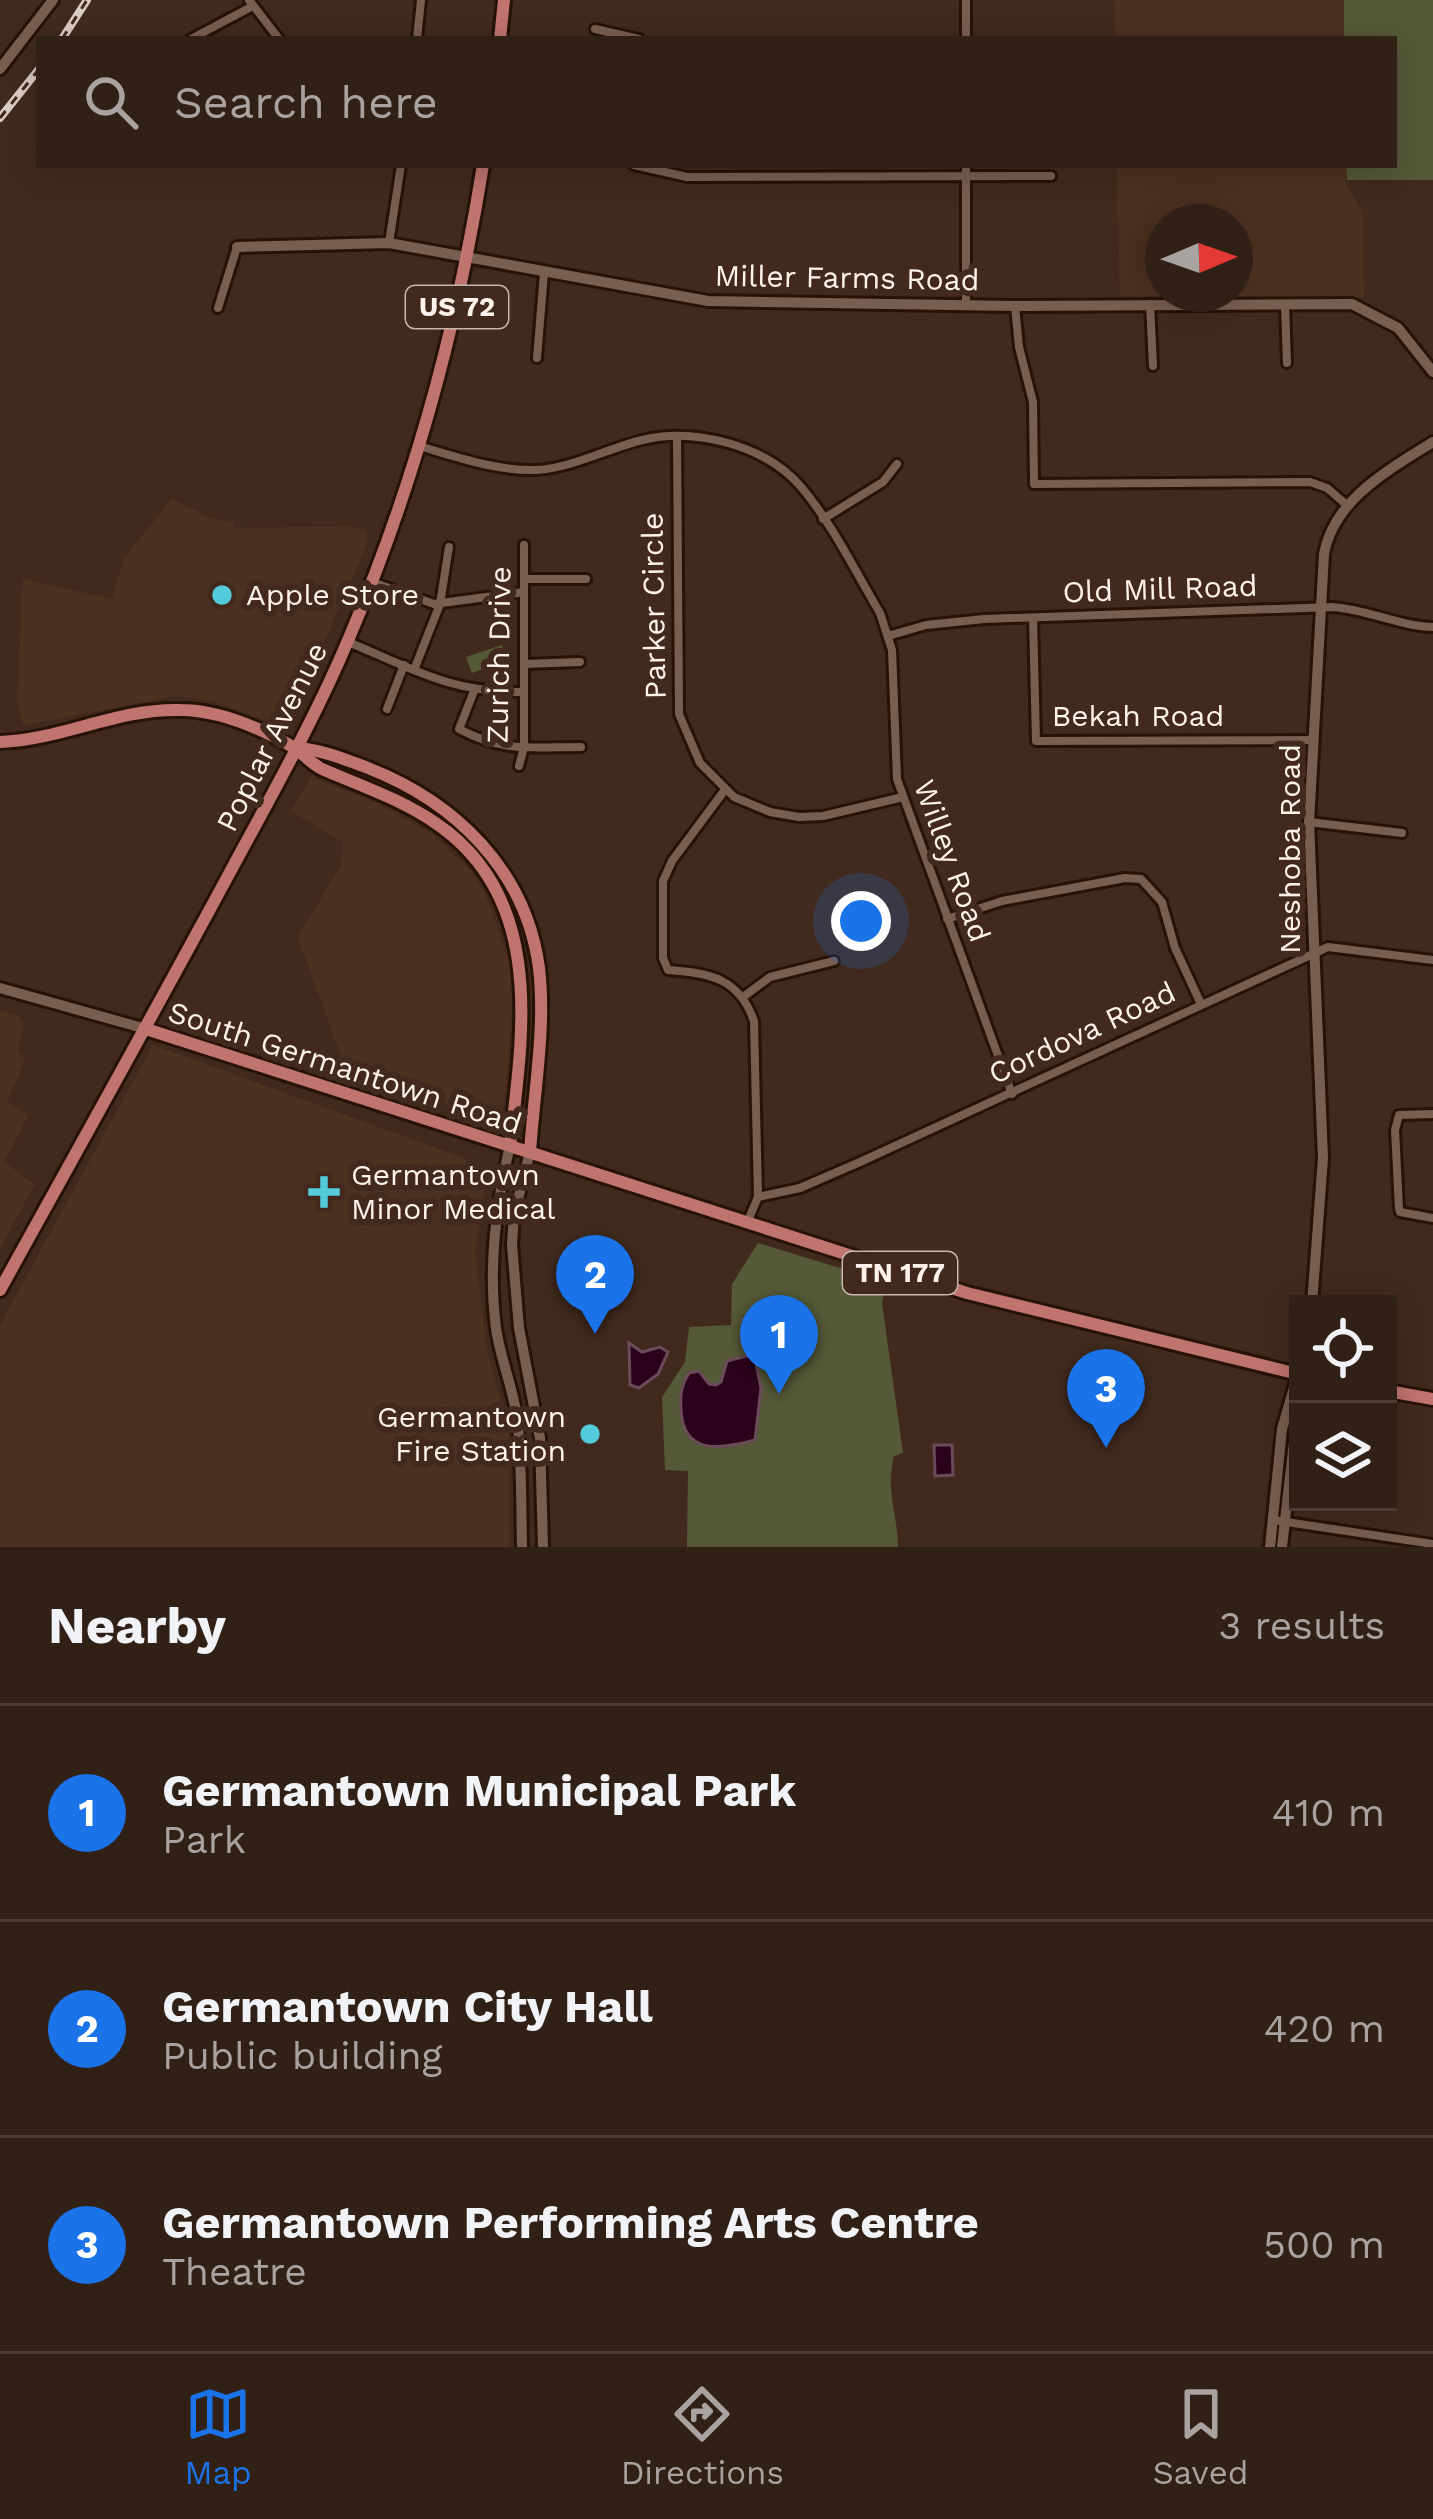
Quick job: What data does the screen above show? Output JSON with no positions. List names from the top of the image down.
{
  "streets": {
    "main road": [
      "US 72",
      "Poplar Avenue",
      "South Germantown Road",
      "TN 177"
    ],
    "street": [
      "Miller Farms Road",
      "Old Mill Road",
      "Parker Circle",
      "Zurich Drive",
      "Bekah Road",
      "Neshoba Road",
      "Willey Road",
      "Cordova Road"
    ]
  },
  "crossings": [
    ["Miller Farms Road", "Poplar Avenue"],
    ["Old Mill Road", "Bekah Road"],
    ["Old Mill Road", "Neshoba Road"],
    ["Old Mill Road", "Willey Road"],
    ["Parker Circle", "Willey Road"],
    ["Bekah Road", "Neshoba Road"],
    ["Poplar Avenue", "Willey Road"],
    ["Poplar Avenue", "South Germantown Road"],
    ["Neshoba Road", "Cordova Road"],
    ["Willey Road", "Cordova Road"]
  ],
  "places": {
    "other": ["Apple Store", "Germantown Fire Station"],
    "health": ["Germantown Minor Medical"]
  },
  "north": "right",
  "page": {
    "search": "Search here",
    "pins": ["2", "1", "3"],
    "heading": ["Nearby", "3 results"],
    "list": [
      {
        "mark": "1",
        "name": "Germantown Municipal Park",
        "note": "Park",
        "value": "410 m"
      },
      {
        "mark": "2",
        "name": "Germantown City Hall",
        "note": "Public building",
        "value": "420 m"
      },
      {
        "mark": "3",
        "name": "Germantown Performing Arts Centre",
        "note": "Theatre",
        "value": "500 m"
      }
    ],
    "nav": ["Map", "Directions", "Saved"]
  }
}
